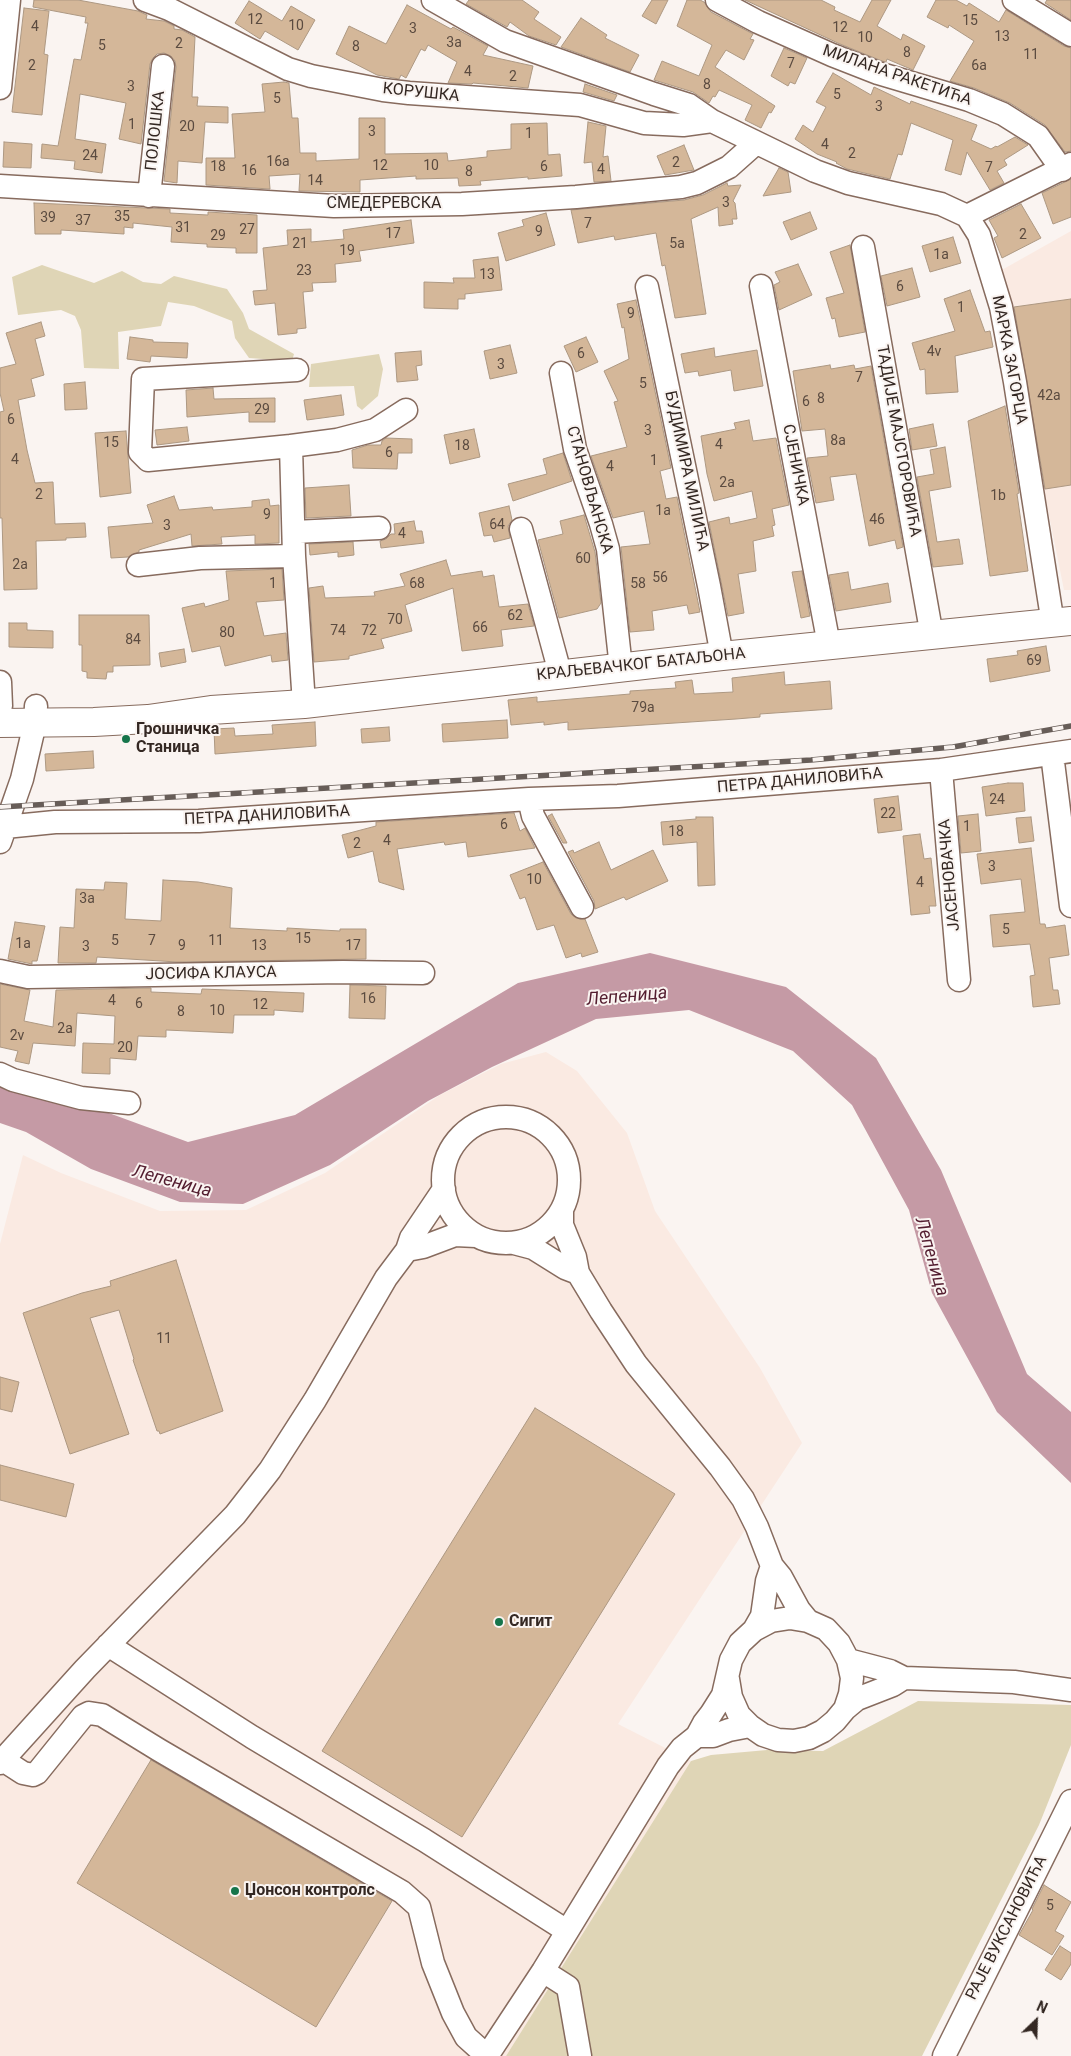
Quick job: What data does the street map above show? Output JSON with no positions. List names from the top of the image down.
{
  "streets": {
    "main road": ["КРАЉЕВАЧКОГ БАТАЉОНА"],
    "street": [
      "МИЛАНА РАКЕТИЋА",
      "КОРУШКА",
      "ПОЛОШКА",
      "СМЕДЕРЕВСКА",
      "МАРКА ЗАГОРЦА",
      "ТАДИЈЕ МАЈСТОРОВИЋА",
      "СЈЕНИЧКА",
      "БУДИМИРА МИЛИЋА",
      "СТАНОВЉАНСКА",
      "ПЕТРА ДАНИЛОВИЋА",
      "ЈАСЕНОВАЧКА",
      "ЈОСИФА КЛАУСА",
      "РАЈЕ ВУКСАНОВИЋА"
    ]
  },
  "crossings": [
    ["ПОЛОШКА", "СМЕДЕРЕВСКА"],
    ["МАРКА ЗАГОРЦА", "КРАЉЕВАЧКОГ БАТАЉОНА"],
    ["ТАДИЈЕ МАЈСТОРОВИЋА", "КРАЉЕВАЧКОГ БАТАЉОНА"],
    ["СЈЕНИЧКА", "КРАЉЕВАЧКОГ БАТАЉОНА"],
    ["БУДИМИРА МИЛИЋА", "КРАЉЕВАЧКОГ БАТАЉОНА"],
    ["СТАНОВЉАНСКА", "КРАЉЕВАЧКОГ БАТАЉОНА"],
    ["ПЕТРА ДАНИЛОВИЋА", "ЈАСЕНОВАЧКА"]
  ],
  "water": ["Лепеница"],
  "places": ["Грошничка Станица", "Сигит", "Џонсон контролс"],
  "house_numbers": [
    "12",
    "15",
    "10",
    "4",
    "12",
    "3",
    "13",
    "10",
    "3a",
    "2",
    "5",
    "8",
    "8",
    "11",
    "7",
    "2",
    "6a",
    "4",
    "2",
    "8",
    "3",
    "5",
    "5",
    "3",
    "1",
    "20",
    "3",
    "1",
    "4",
    "2",
    "24",
    "16a",
    "2",
    "12",
    "10",
    "18",
    "6",
    "7",
    "4",
    "16",
    "8",
    "14",
    "3",
    "35",
    "39",
    "37",
    "7",
    "31",
    "27",
    "9",
    "17",
    "2",
    "29",
    "21",
    "5a",
    "19",
    "1a",
    "23",
    "13",
    "6",
    "1",
    "9",
    "4v",
    "6",
    "3",
    "7",
    "5",
    "42a",
    "8",
    "6",
    "29",
    "6",
    "3",
    "8a",
    "15",
    "4",
    "18",
    "6",
    "4",
    "1",
    "4",
    "2a",
    "2",
    "1b",
    "1a",
    "9",
    "46",
    "64",
    "3",
    "4",
    "60",
    "2a",
    "56",
    "1",
    "68",
    "58",
    "62",
    "70",
    "66",
    "74",
    "72",
    "80",
    "84",
    "69",
    "79a",
    "24",
    "22",
    "6",
    "1",
    "18",
    "4",
    "2",
    "3",
    "10",
    "4",
    "3a",
    "5",
    "15",
    "5",
    "7",
    "11",
    "1a",
    "9",
    "13",
    "17",
    "3",
    "16",
    "4",
    "6",
    "12",
    "10",
    "8",
    "2a",
    "2v",
    "20",
    "11",
    "5"
  ],
  "north": "top right"
}
